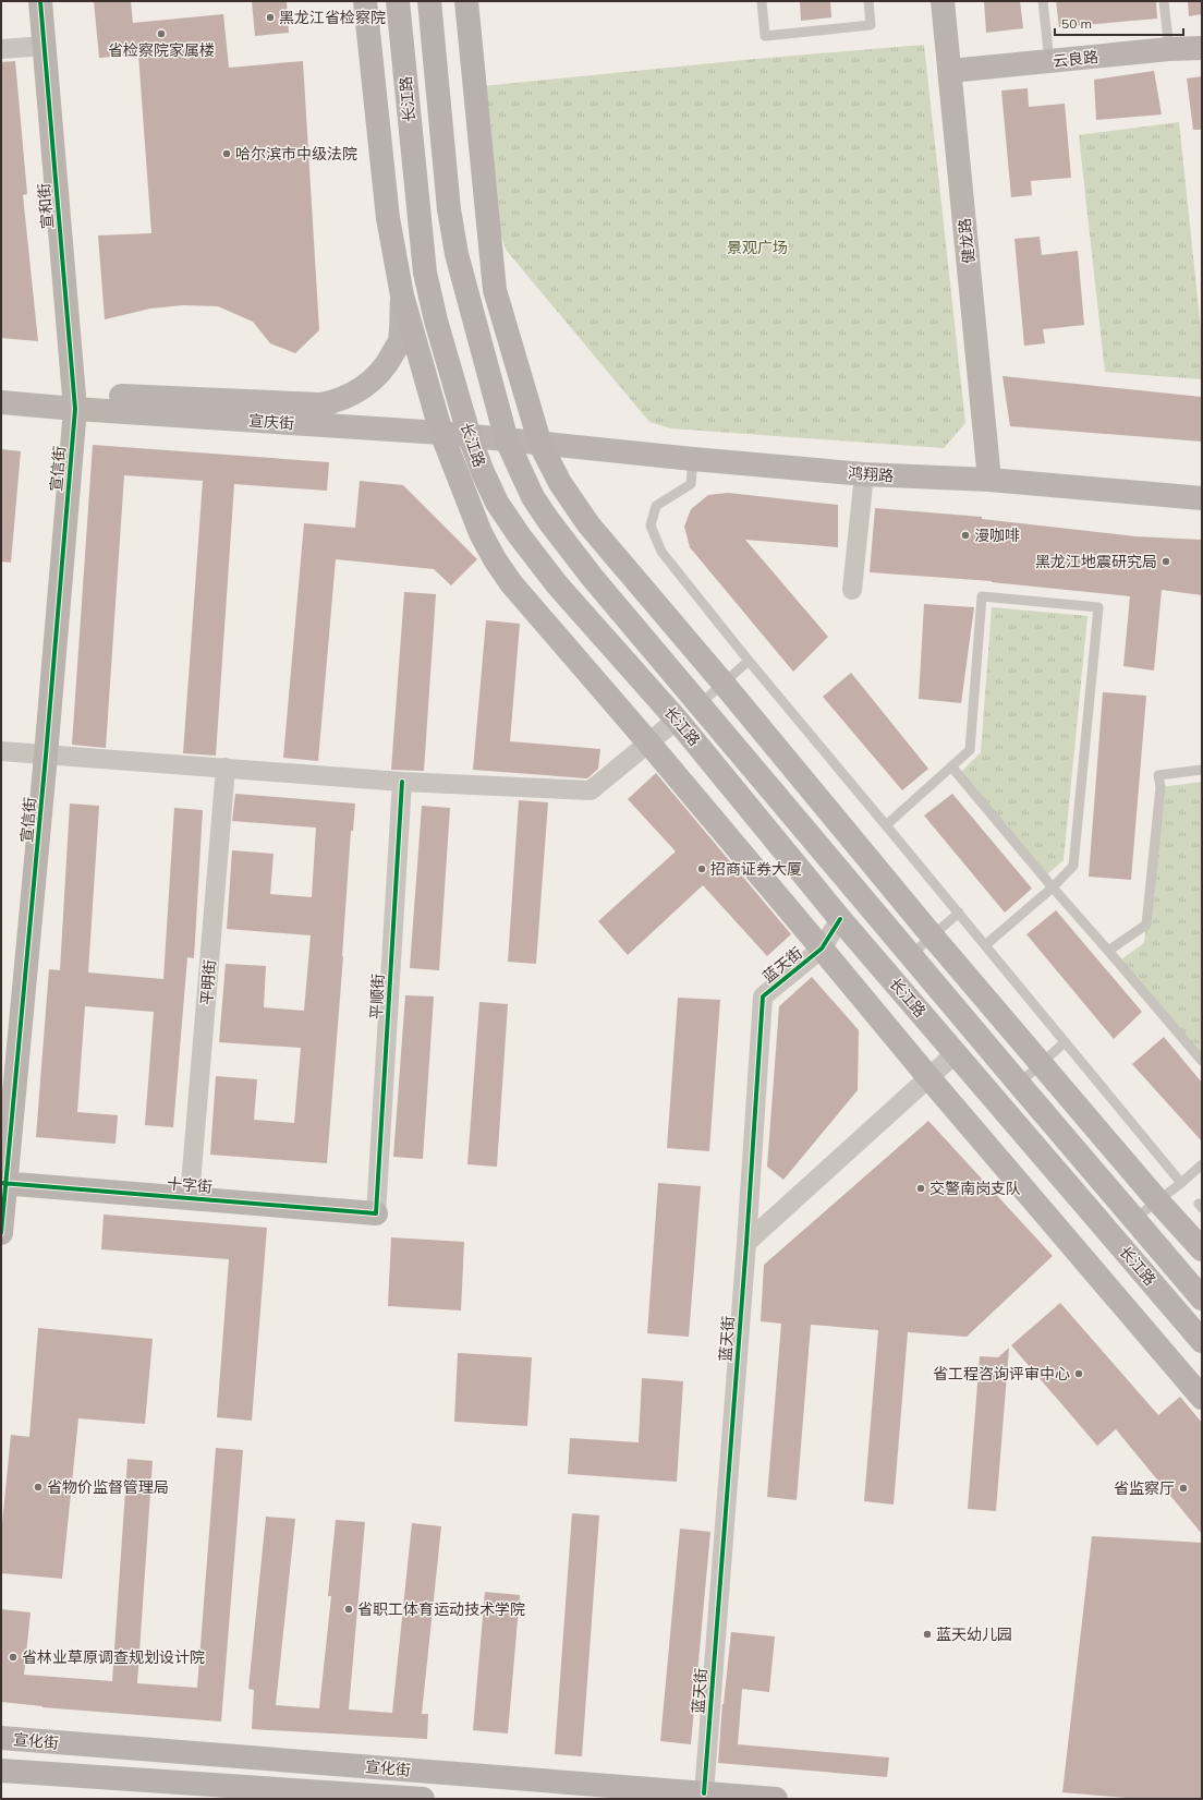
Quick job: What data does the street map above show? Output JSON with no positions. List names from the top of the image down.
{
  "streets": {
    "main road": ["长江路", "宣化街"],
    "street": [
      "云良路",
      "宣和街",
      "健龙路",
      "宣庆街",
      "宣信街",
      "鸿翔路",
      "蓝天街",
      "平明街",
      "平顺街",
      "十字街"
    ]
  },
  "crossings": [
    ["云良路", "健龙路"],
    ["长江路", "宣庆街"],
    ["长江路", "蓝天街"],
    ["宣和街", "宣庆街"],
    ["宣和街", "宣信街"],
    ["健龙路", "鸿翔路"],
    ["宣庆街", "宣信街"],
    ["宣庆街", "鸿翔路"],
    ["宣信街", "十字街"],
    ["蓝天街", "宣化街"],
    ["平明街", "十字街"],
    ["平顺街", "十字街"]
  ],
  "parks": ["景观广场"],
  "places": [
    "黑龙江省检察院",
    "省检察院家属楼",
    "哈尔滨市中级法院",
    "漫咖啡",
    "黑龙江地震研究局",
    "招商证券大厦",
    "交警南岗支队",
    "省工程咨询评审中心",
    "省物价监督管理局",
    "省监察厅",
    "省职工体育运动技术学院",
    "蓝天幼儿园",
    "省林业草原调查规划设计院"
  ],
  "scale_bar": "50 m"
}
